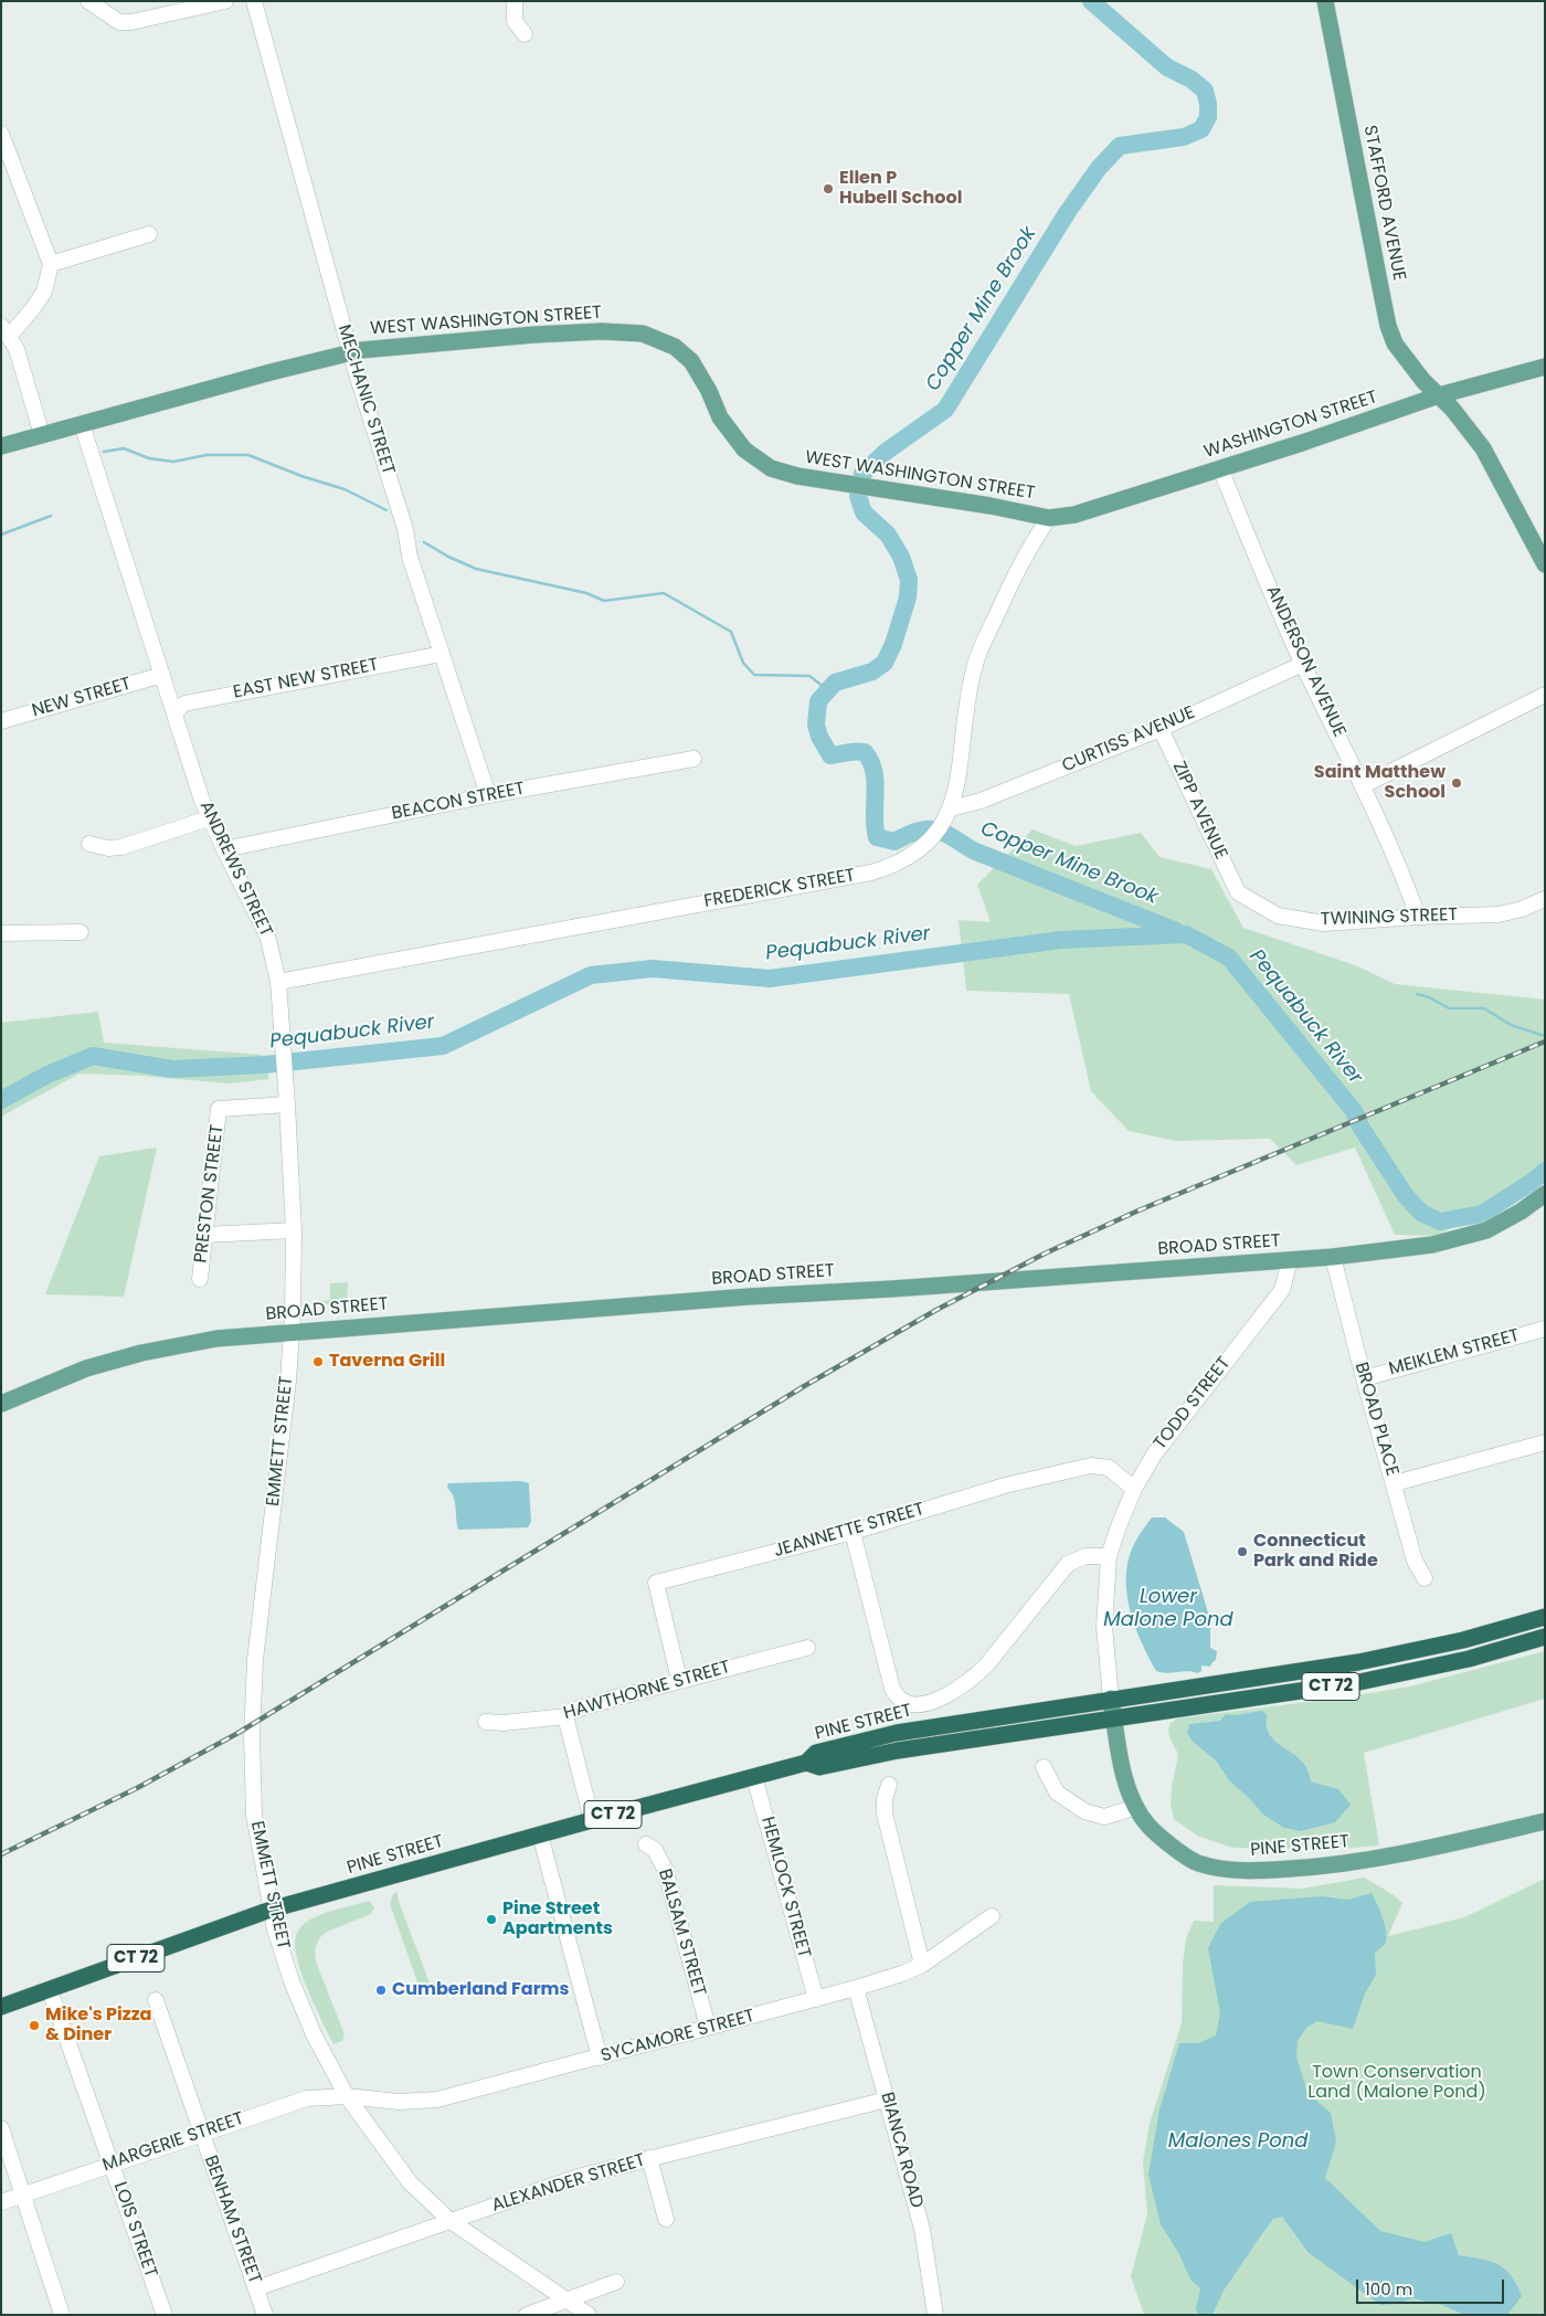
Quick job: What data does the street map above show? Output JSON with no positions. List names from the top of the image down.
{
  "streets": {
    "highway": ["CT 72", "PINE STREET"],
    "main road": [
      "STAFFORD AVENUE",
      "WEST WASHINGTON STREET",
      "WASHINGTON STREET",
      "BROAD STREET"
    ],
    "street": [
      "MECHANIC STREET",
      "ANDERSON AVENUE",
      "EAST NEW STREET",
      "NEW STREET",
      "CURTISS AVENUE",
      "BEACON STREET",
      "ZIPP AVENUE",
      "ANDREWS STREET",
      "FREDERICK STREET",
      "TWINING STREET",
      "PRESTON STREET",
      "MEIKLEM STREET",
      "TODD STREET",
      "BROAD PLACE",
      "EMMETT STREET",
      "JEANNETTE STREET",
      "HAWTHORNE STREET",
      "HEMLOCK STREET",
      "BALSAM STREET",
      "SYCAMORE STREET",
      "MARGERIE STREET",
      "BIANCA ROAD",
      "ALEXANDER STREET",
      "BENHAM STREET",
      "LOIS STREET"
    ]
  },
  "crossings": [
    ["STAFFORD AVENUE", "WASHINGTON STREET"],
    ["WEST WASHINGTON STREET", "MECHANIC STREET"],
    ["WEST WASHINGTON STREET", "WASHINGTON STREET"],
    ["WEST WASHINGTON STREET", "ANDREWS STREET"],
    ["WEST WASHINGTON STREET", "FREDERICK STREET"],
    ["MECHANIC STREET", "EAST NEW STREET"],
    ["MECHANIC STREET", "BEACON STREET"],
    ["WASHINGTON STREET", "ANDERSON AVENUE"],
    ["WASHINGTON STREET", "FREDERICK STREET"],
    ["ANDERSON AVENUE", "CURTISS AVENUE"],
    ["ANDERSON AVENUE", "TWINING STREET"],
    ["EAST NEW STREET", "ANDREWS STREET"],
    ["NEW STREET", "ANDREWS STREET"],
    ["CURTISS AVENUE", "ZIPP AVENUE"],
    ["CURTISS AVENUE", "FREDERICK STREET"],
    ["BEACON STREET", "ANDREWS STREET"],
    ["ZIPP AVENUE", "TWINING STREET"],
    ["ANDREWS STREET", "FREDERICK STREET"],
    ["ANDREWS STREET", "PRESTON STREET"],
    ["ANDREWS STREET", "BROAD STREET"],
    ["ANDREWS STREET", "EMMETT STREET"],
    ["BROAD STREET", "TODD STREET"],
    ["BROAD STREET", "BROAD PLACE"],
    ["BROAD STREET", "EMMETT STREET"],
    ["MEIKLEM STREET", "BROAD PLACE"],
    ["TODD STREET", "JEANNETTE STREET"],
    ["TODD STREET", "CT 72"],
    ["TODD STREET", "PINE STREET"],
    ["EMMETT STREET", "PINE STREET"],
    ["EMMETT STREET", "SYCAMORE STREET"],
    ["EMMETT STREET", "MARGERIE STREET"],
    ["EMMETT STREET", "ALEXANDER STREET"],
    ["JEANNETTE STREET", "HAWTHORNE STREET"],
    ["CT 72", "PINE STREET"],
    ["PINE STREET", "HEMLOCK STREET"],
    ["PINE STREET", "LOIS STREET"],
    ["HEMLOCK STREET", "SYCAMORE STREET"],
    ["BALSAM STREET", "SYCAMORE STREET"],
    ["SYCAMORE STREET", "MARGERIE STREET"],
    ["SYCAMORE STREET", "BIANCA ROAD"],
    ["MARGERIE STREET", "BENHAM STREET"],
    ["MARGERIE STREET", "LOIS STREET"],
    ["BIANCA ROAD", "ALEXANDER STREET"],
    ["ALEXANDER STREET", "BENHAM STREET"]
  ],
  "water": [
    "Copper Mine Brook",
    "Pequabuck River",
    "Lower Malone Pond",
    "Malones Pond"
  ],
  "parks": ["Town Conservation Land (Malone Pond)"],
  "places": [
    "Ellen P Hubell School",
    "Saint Matthew School",
    "Taverna Grill",
    "Connecticut Park and Ride",
    "Pine Street Apartments",
    "Cumberland Farms",
    "Mike's Pizza & Diner"
  ],
  "scale_bar": "100 m"
}
